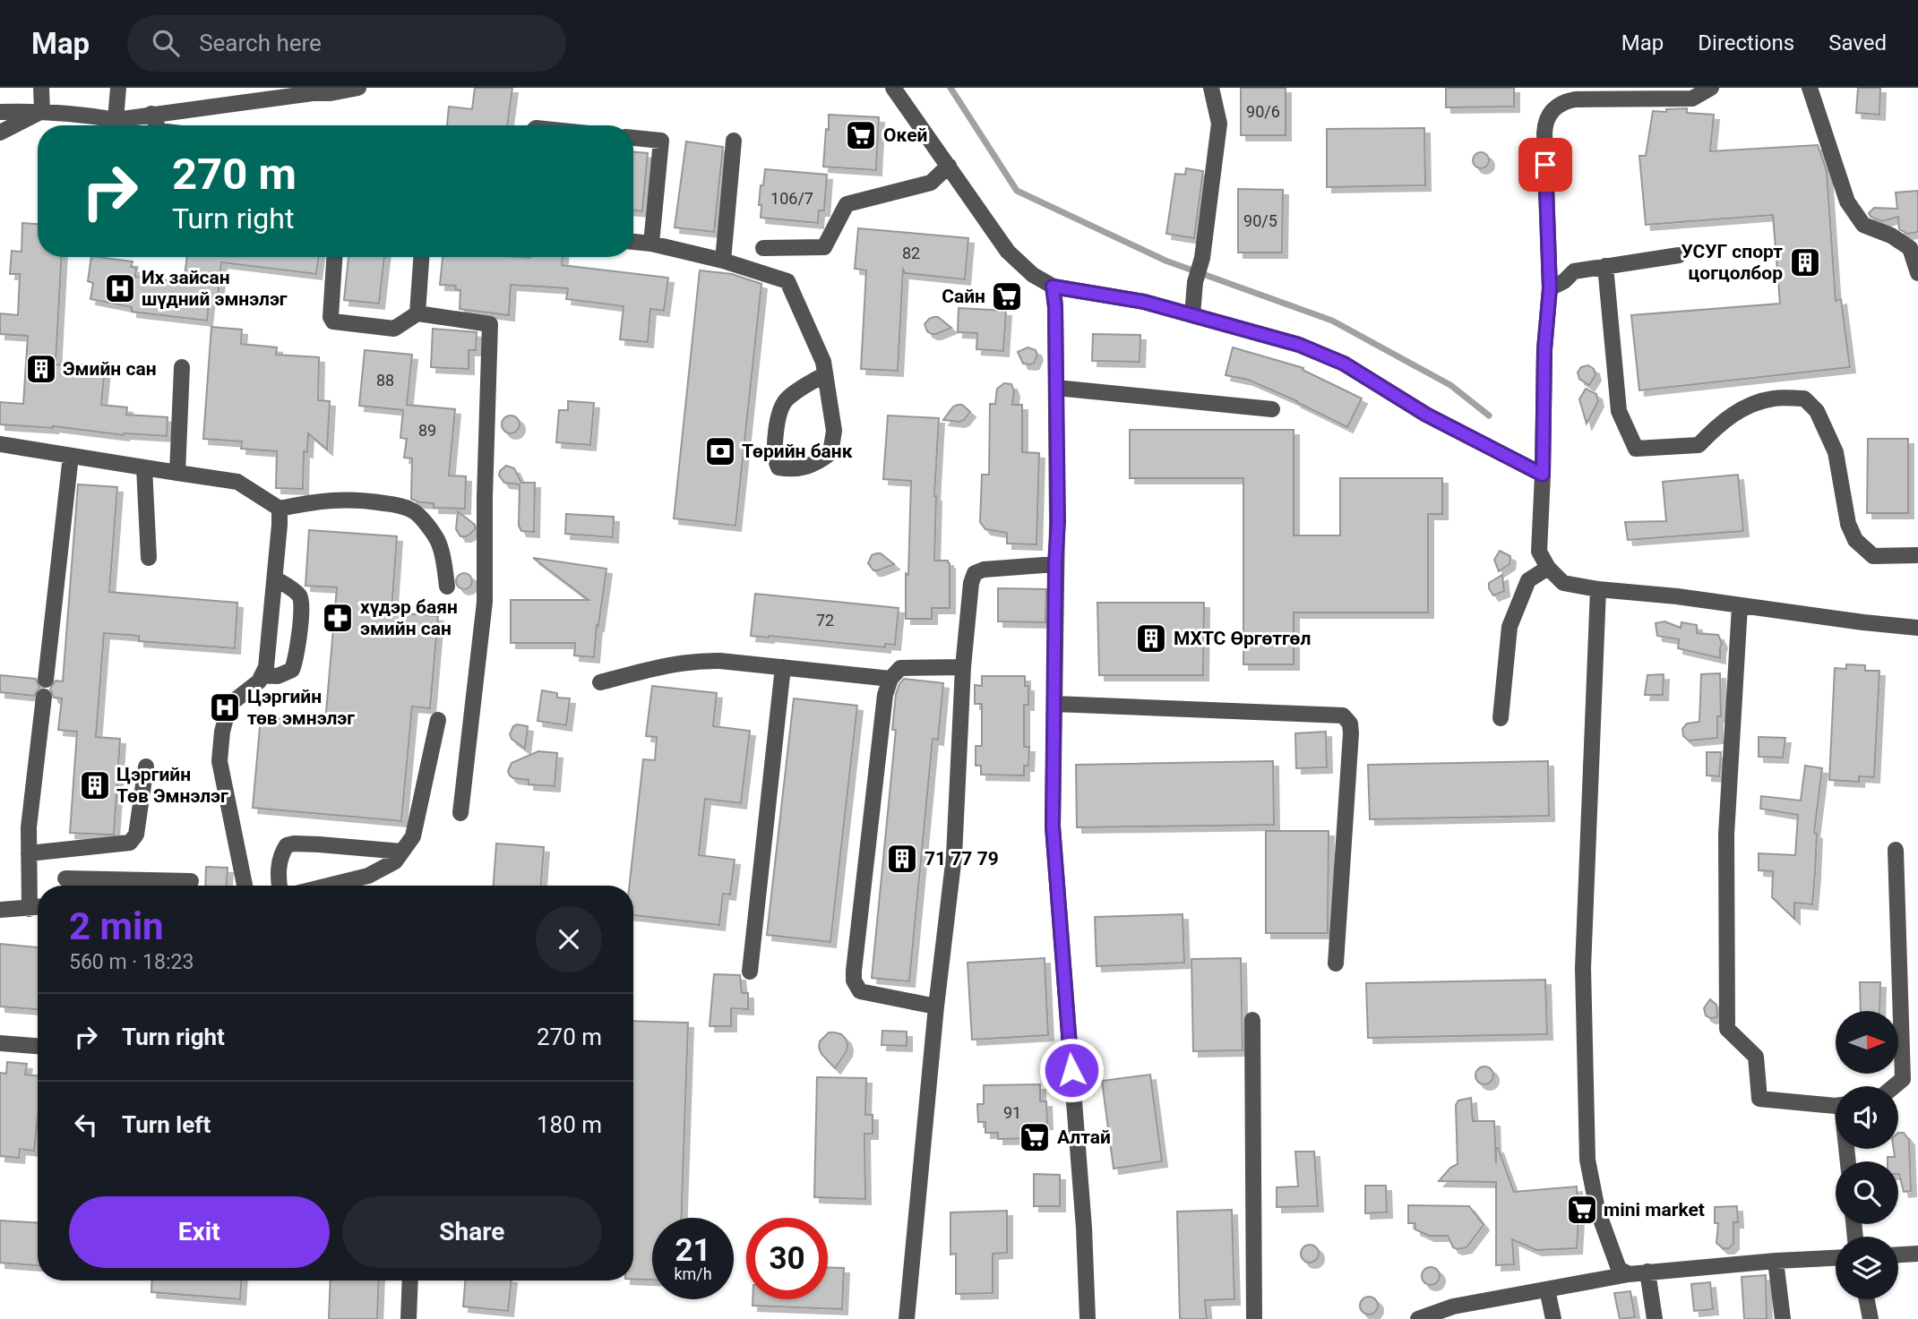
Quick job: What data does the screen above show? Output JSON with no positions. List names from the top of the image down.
{
  "places": {
    "supermarket": [
      "Окей",
      "Сайн",
      "Алтай",
      "mini market"
    ],
    "building": [
      "УСУГ спорт цогцолбор",
      "Эмийн сан",
      "МХТС Өргөтгөл",
      "Цэргийн Төв Эмнэлэг",
      "71 77 79"
    ],
    "hospital": ["Их зайсан шүдний эмнэлэг", "Цэргийн төв эмнэлэг"],
    "bank": ["Төрийн банк"],
    "pharmacy": ["хүдэр баян эмийн сан"]
  },
  "house_numbers": [
    "90/6",
    "106/7",
    "90/5",
    "82",
    "88",
    "89",
    "72",
    "91"
  ],
  "north": "right",
  "page": {
    "header": "Map",
    "search": "Search here",
    "nav": ["Map", "Directions", "Saved"],
    "turn": ["270 m", "Turn right"],
    "heading": ["2 min", "560 m · 18:23"],
    "list": [
      {
        "name": "Turn right",
        "value": "270 m"
      },
      {
        "name": "Turn left",
        "value": "180 m"
      }
    ],
    "buttons": ["Exit", "Share"],
    "speed": "21 km/h",
    "limit": "30"
  }
}
